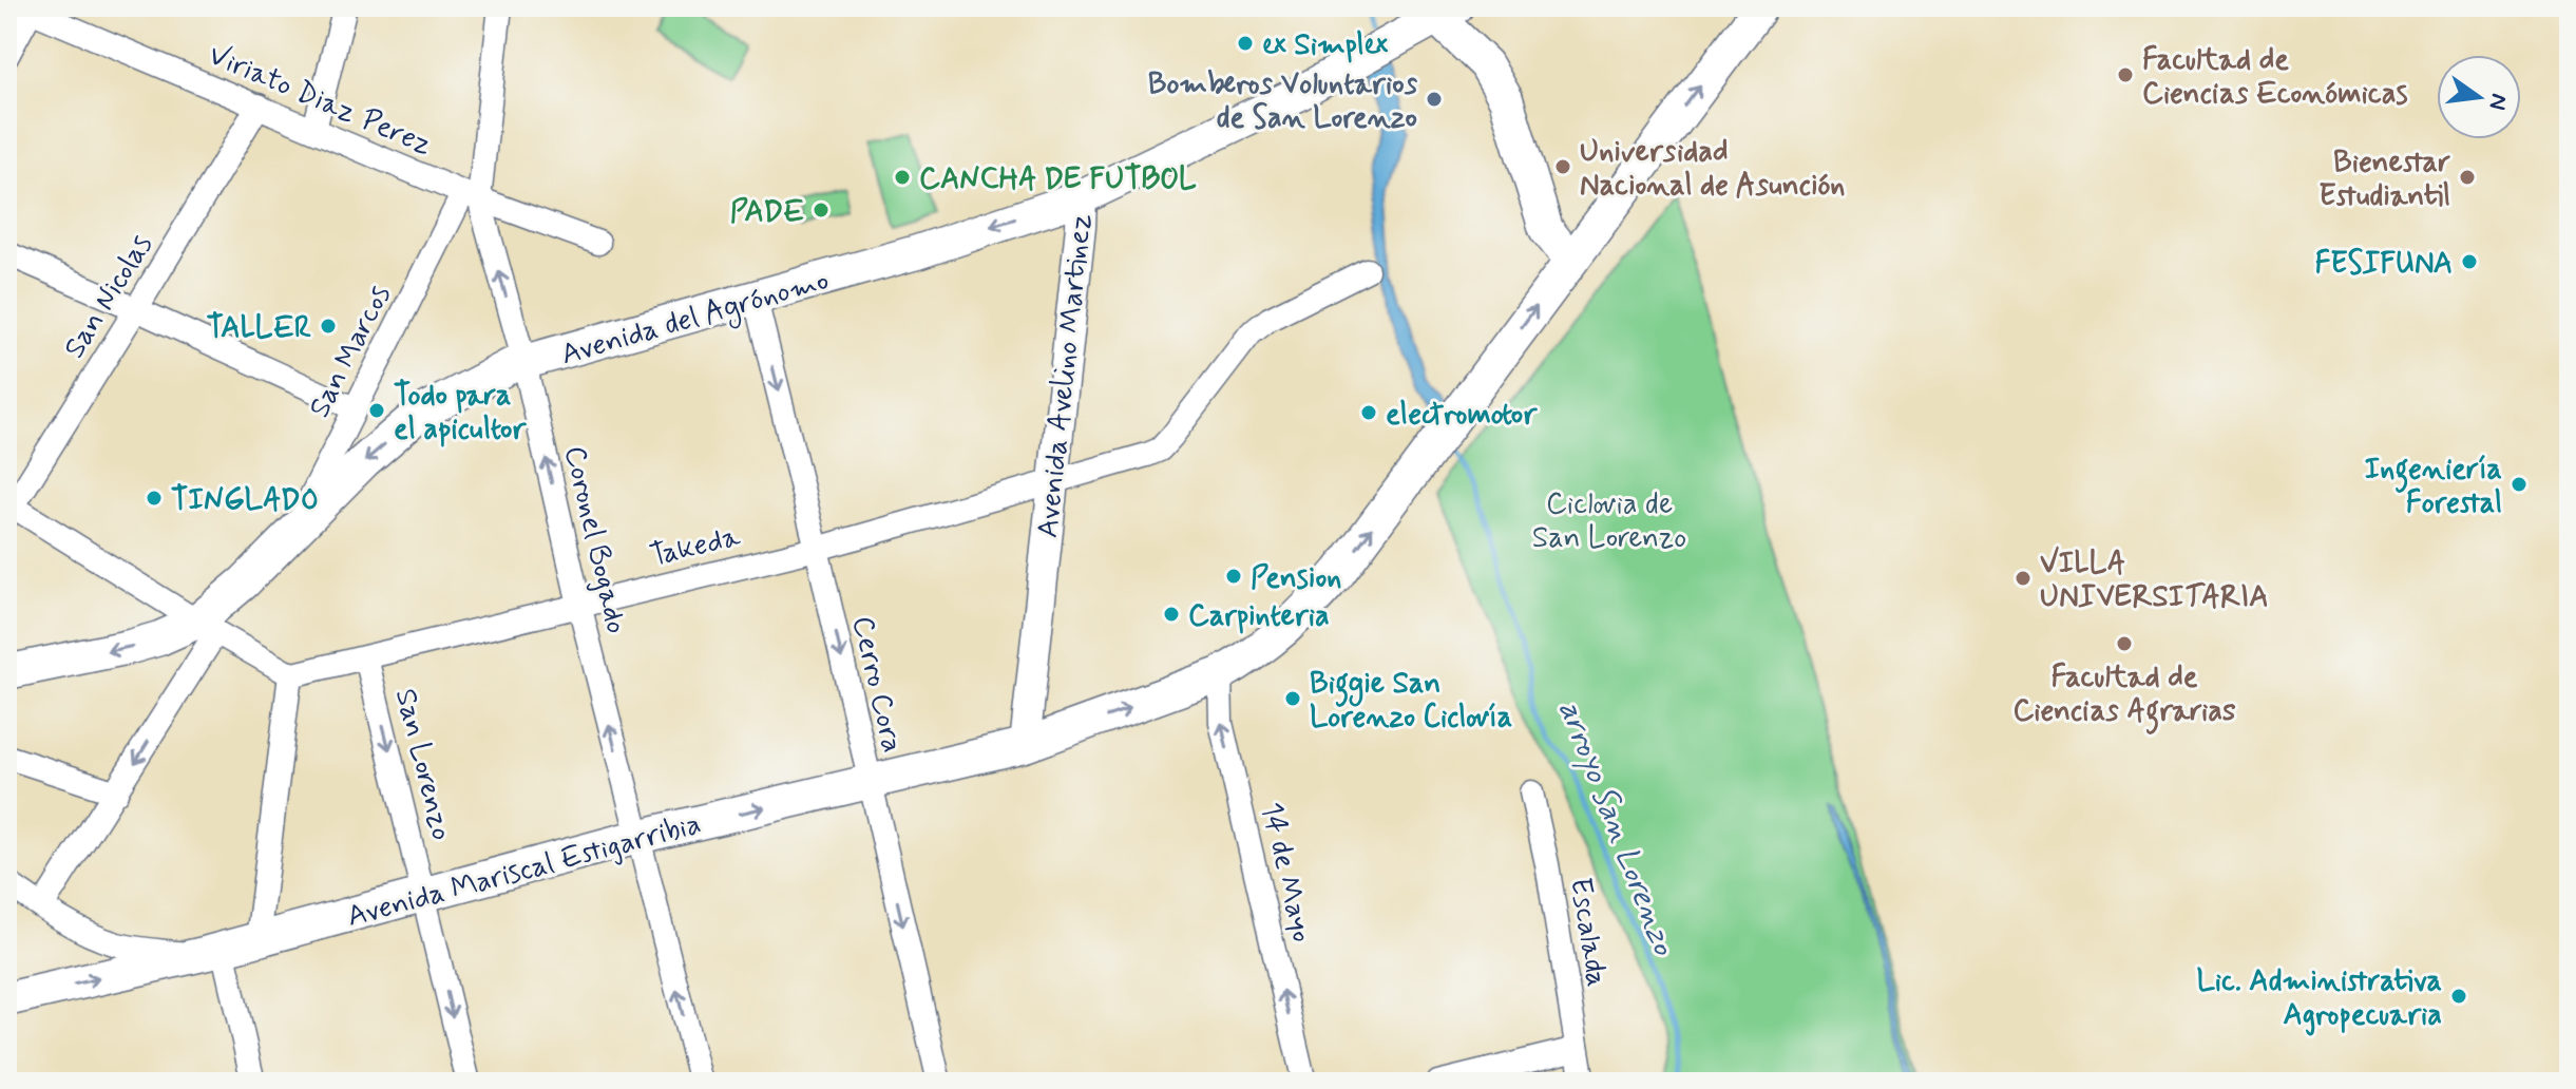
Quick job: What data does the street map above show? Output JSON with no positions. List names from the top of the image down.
{
  "streets": {
    "highway": ["Avenida del Agrónomo", "Avenida Mariscal Estigarribia"],
    "main road": ["Avenida Avelino Martinez"],
    "street": [
      "Viriato Diaz Perez",
      "San Nicolas",
      "San Marcos",
      "Coronel Bogado",
      "Takeda",
      "Cerro Cora",
      "San Lorenzo",
      "14 de Mayo",
      "Escalada"
    ]
  },
  "crossings": [
    ["Viriato Diaz Perez", "San Nicolas"],
    ["Viriato Diaz Perez", "San Marcos"],
    ["Viriato Diaz Perez", "Coronel Bogado"],
    ["Avenida del Agrónomo", "San Marcos"],
    ["Avenida del Agrónomo", "Avenida Avelino Martinez"],
    ["Avenida del Agrónomo", "Coronel Bogado"],
    ["Avenida del Agrónomo", "Cerro Cora"],
    ["San Marcos", "Coronel Bogado"],
    ["Avenida Avelino Martinez", "Takeda"],
    ["Avenida Avelino Martinez", "Avenida Mariscal Estigarribia"],
    ["Coronel Bogado", "Takeda"],
    ["Coronel Bogado", "Avenida Mariscal Estigarribia"],
    ["Takeda", "Cerro Cora"],
    ["Takeda", "San Lorenzo"],
    ["Cerro Cora", "Avenida Mariscal Estigarribia"],
    ["San Lorenzo", "Avenida Mariscal Estigarribia"],
    ["Avenida Mariscal Estigarribia", "14 de Mayo"]
  ],
  "one_way": [
    "Avenida del Agrónomo",
    "Coronel Bogado",
    "Cerro Cora",
    "Avenida Mariscal Estigarribia",
    "14 de Mayo"
  ],
  "water": ["arroyo San Lorenzo"],
  "parks": ["Ciclovia de San Lorenzo"],
  "places": [
    "ex Simplex",
    "Facultad de Ciencias Económicas",
    "Bomberos Voluntarios de San Lorenzo",
    "Universidad Nacional de Asunción",
    "CANCHA DE FUTBOL",
    "Bienestar Estudiantil",
    "PADE",
    "FESIFUNA",
    "TALLER",
    "Todo para el apicultor",
    "electromotor",
    "Ingeniería Forestal",
    "TINGLADO",
    "Pension",
    "VILLA UNIVERSITARIA",
    "Carpinteria",
    "Facultad de Ciencias Agrarias",
    "Biggie San Lorenzo Ciclovía",
    "Lic. Administrativa Agropecuaria"
  ],
  "north": "right"
}
